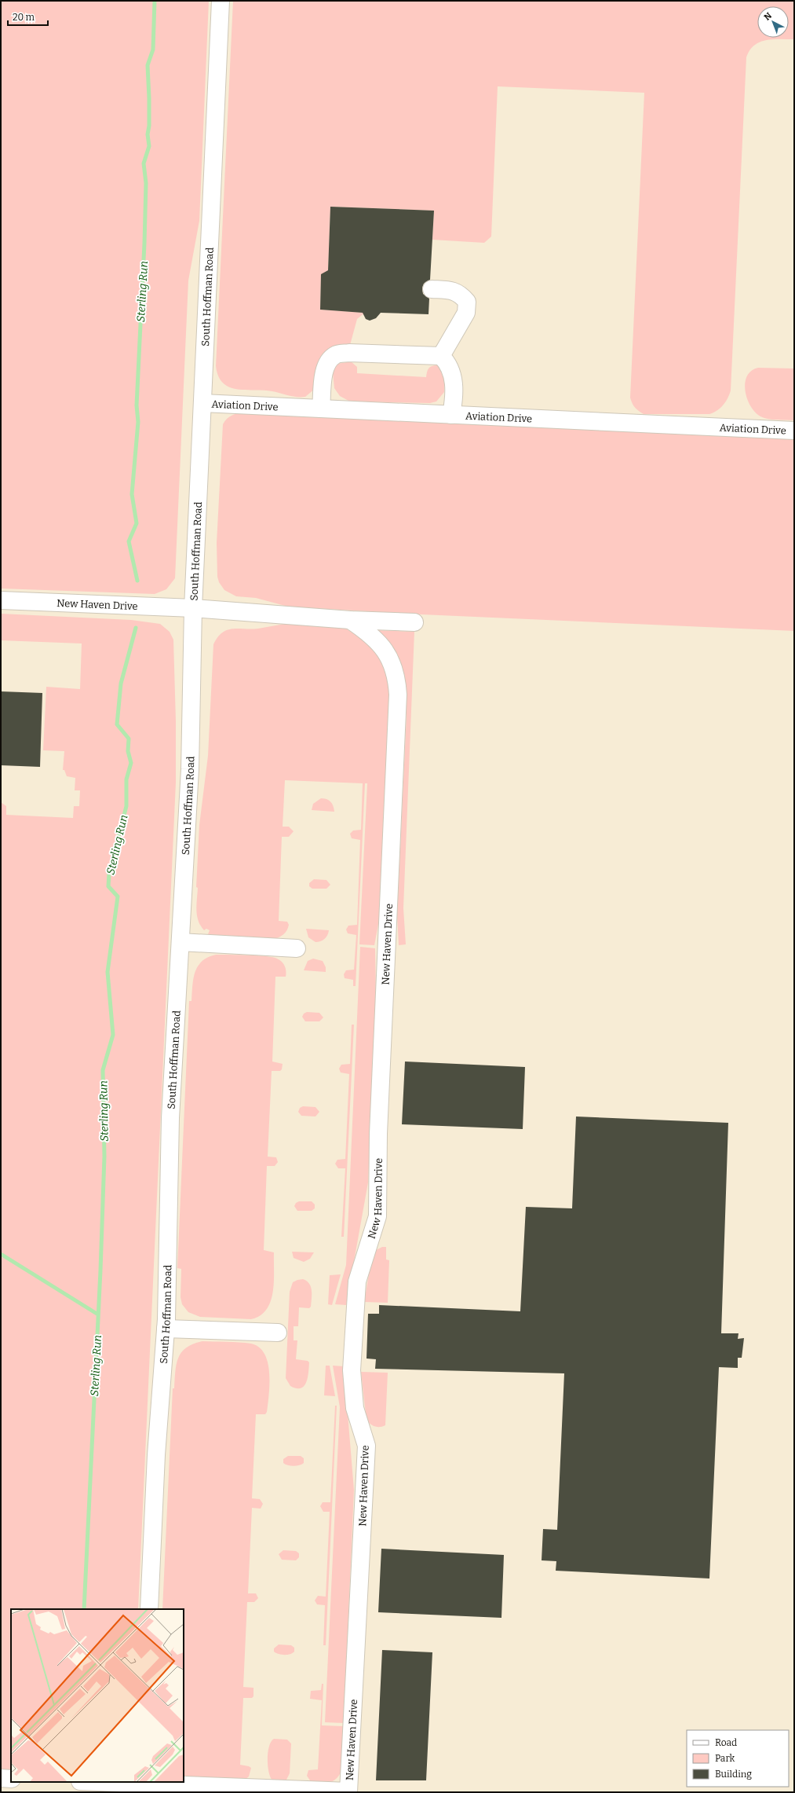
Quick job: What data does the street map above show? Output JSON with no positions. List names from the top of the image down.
{
  "streets": {
    "street": ["South Hoffman Road", "Aviation Drive", "New Haven Drive"]
  },
  "crossings": [
    ["South Hoffman Road", "Aviation Drive"],
    ["South Hoffman Road", "New Haven Drive"]
  ],
  "water": ["Sterling Run"],
  "legend": ["Road", "Park", "Building"],
  "scale_bar": "20 m",
  "north": "top left"
}
